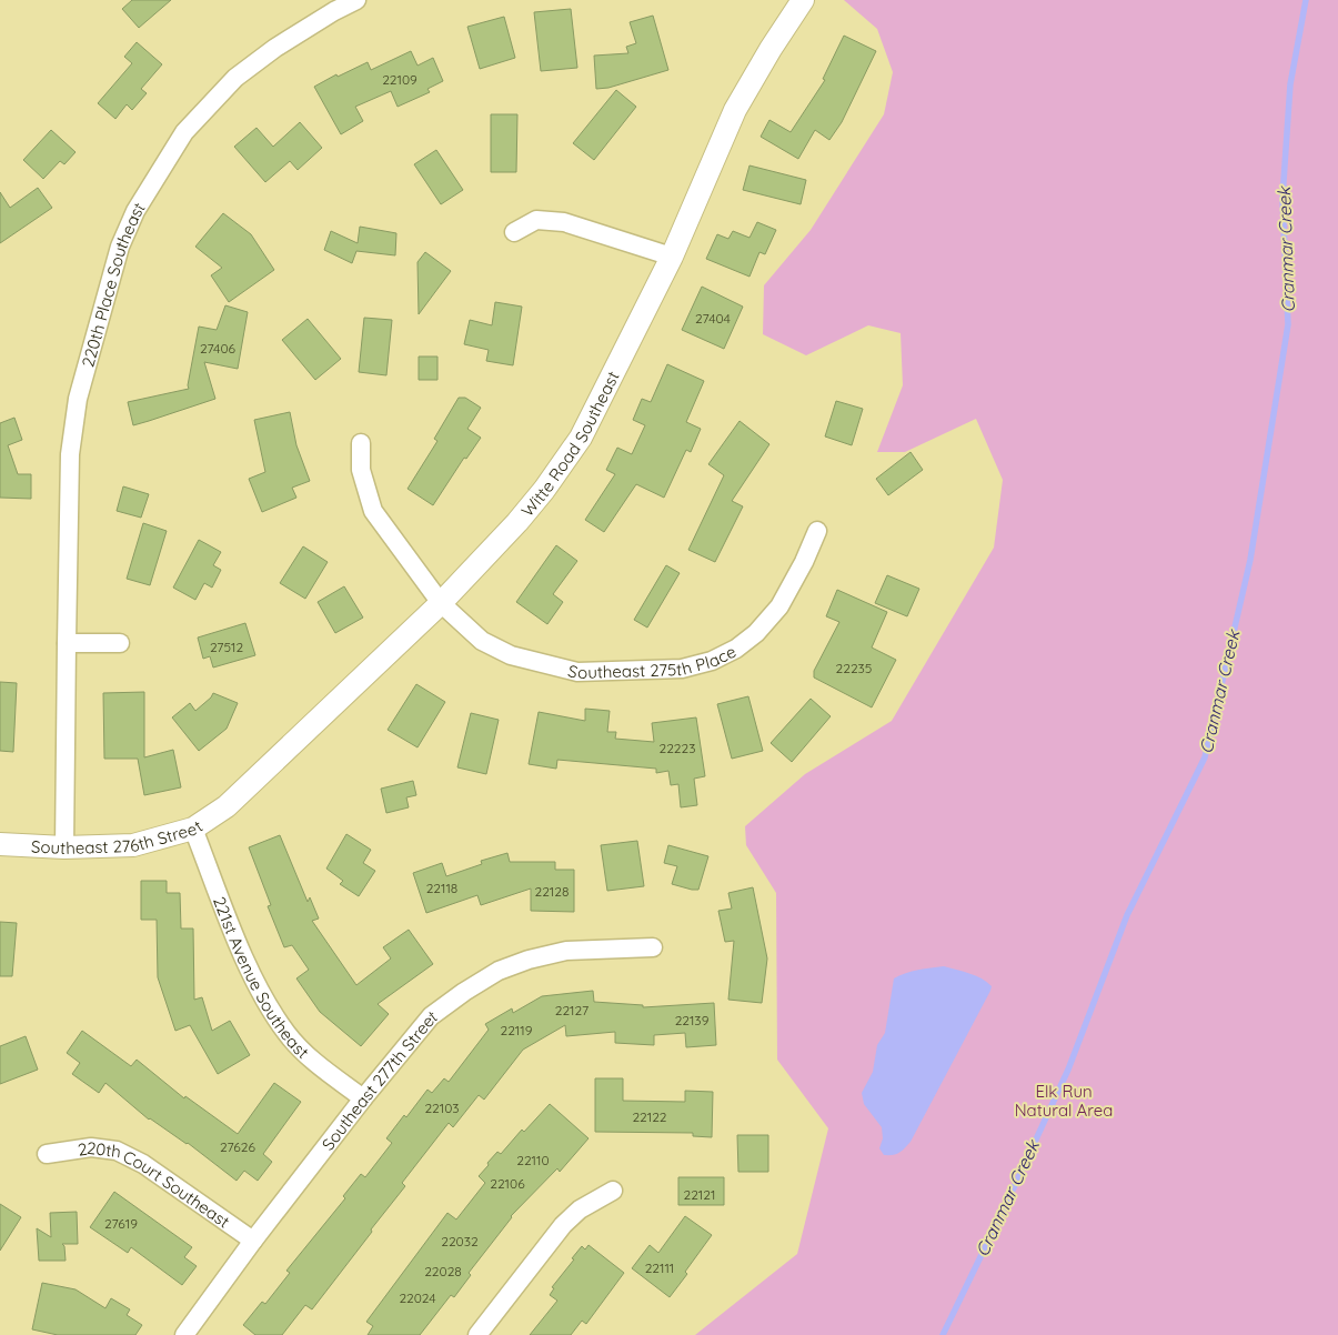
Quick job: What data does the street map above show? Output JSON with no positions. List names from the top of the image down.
{
  "streets": {
    "street": [
      "220th Place Southeast",
      "Witte Road Southeast",
      "Southeast 275th Place",
      "Southeast 276th Street",
      "221st Avenue Southeast",
      "Southeast 277th Street",
      "220th Court Southeast"
    ]
  },
  "crossings": [
    ["220th Place Southeast", "Southeast 276th Street"],
    ["Witte Road Southeast", "Southeast 275th Place"],
    ["Witte Road Southeast", "Southeast 276th Street"],
    ["Southeast 276th Street", "221st Avenue Southeast"],
    ["221st Avenue Southeast", "Southeast 277th Street"],
    ["Southeast 277th Street", "220th Court Southeast"]
  ],
  "water": ["Cranmar Creek"],
  "parks": ["Elk Run Natural Area"],
  "house_numbers": [
    "22109",
    "27404",
    "27406",
    "27512",
    "22235",
    "22223",
    "22118",
    "22128",
    "22127",
    "22139",
    "22119",
    "22103",
    "22122",
    "27626",
    "22110",
    "22106",
    "22121",
    "27619",
    "22032",
    "22111",
    "22028",
    "22024"
  ]
}
